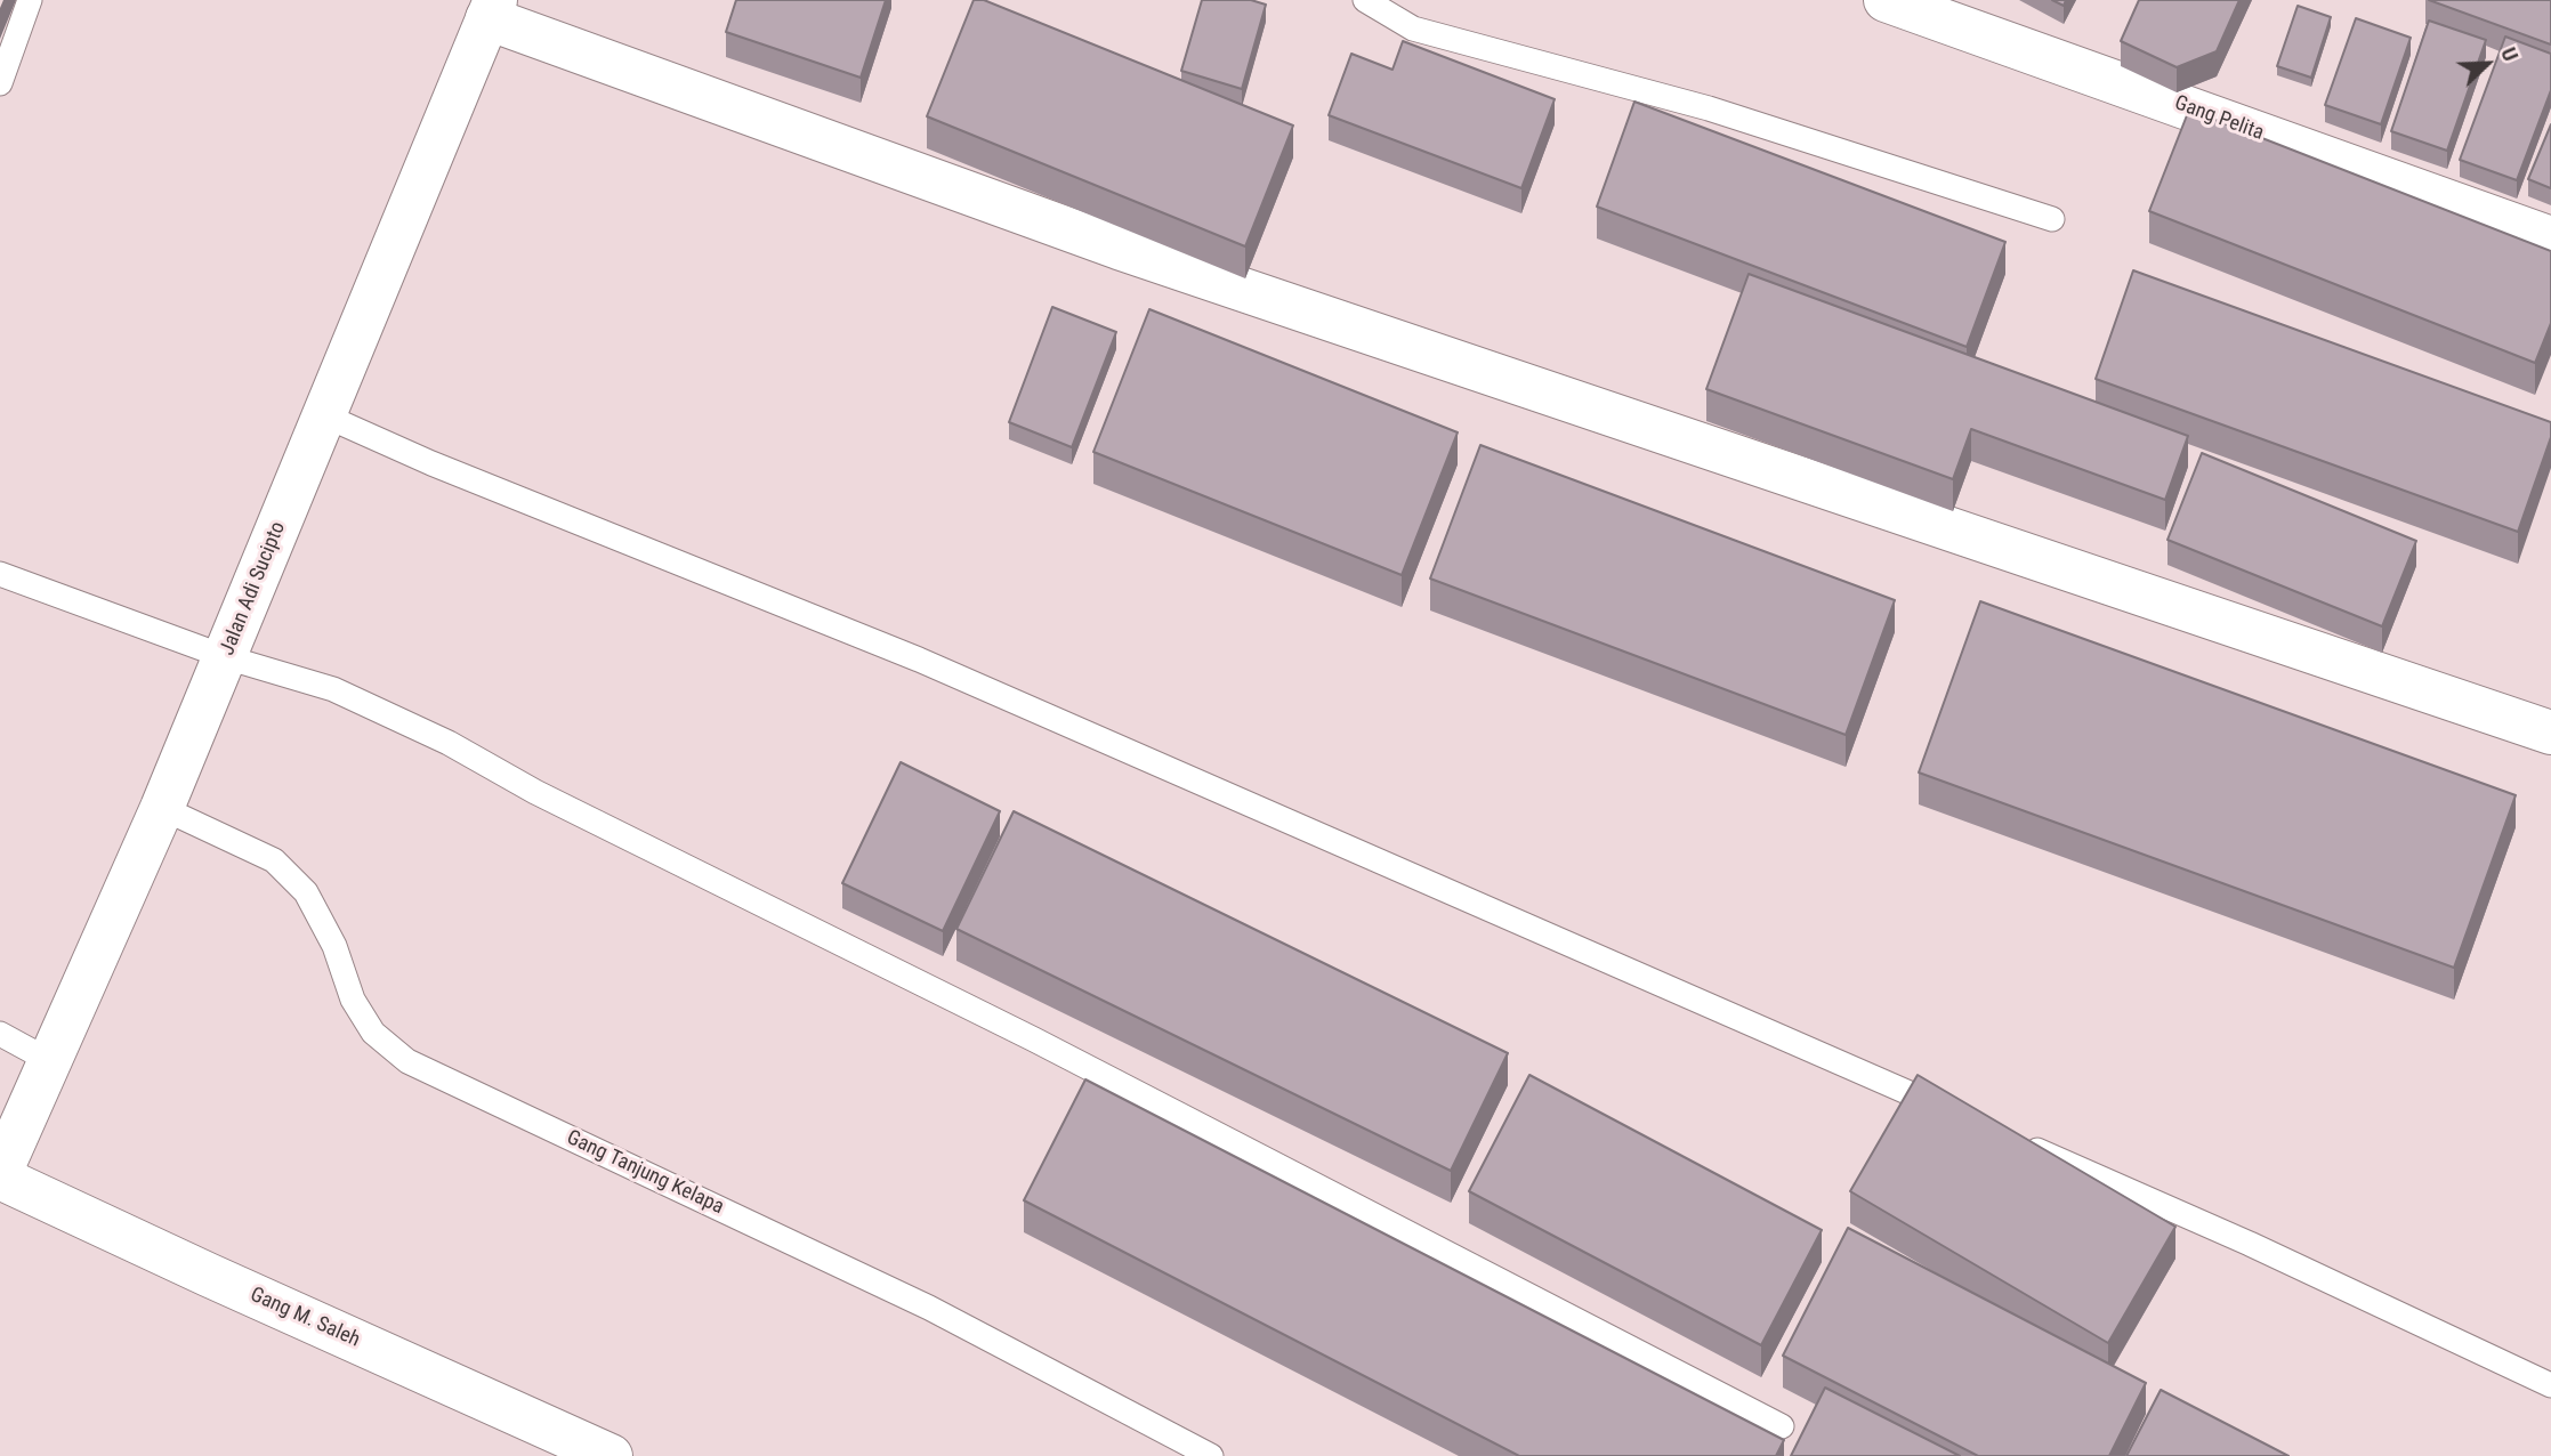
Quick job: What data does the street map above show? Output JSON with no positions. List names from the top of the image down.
{
  "streets": {
    "street": ["Gang Pelita", "Jalan Adi Sucipto", "Gang M. Saleh"],
    "lane": ["Gang Tanjung Kelapa"]
  },
  "crossings": [
    ["Jalan Adi Sucipto", "Gang Tanjung Kelapa"],
    ["Jalan Adi Sucipto", "Gang M. Saleh"]
  ],
  "north": "top right"
}
